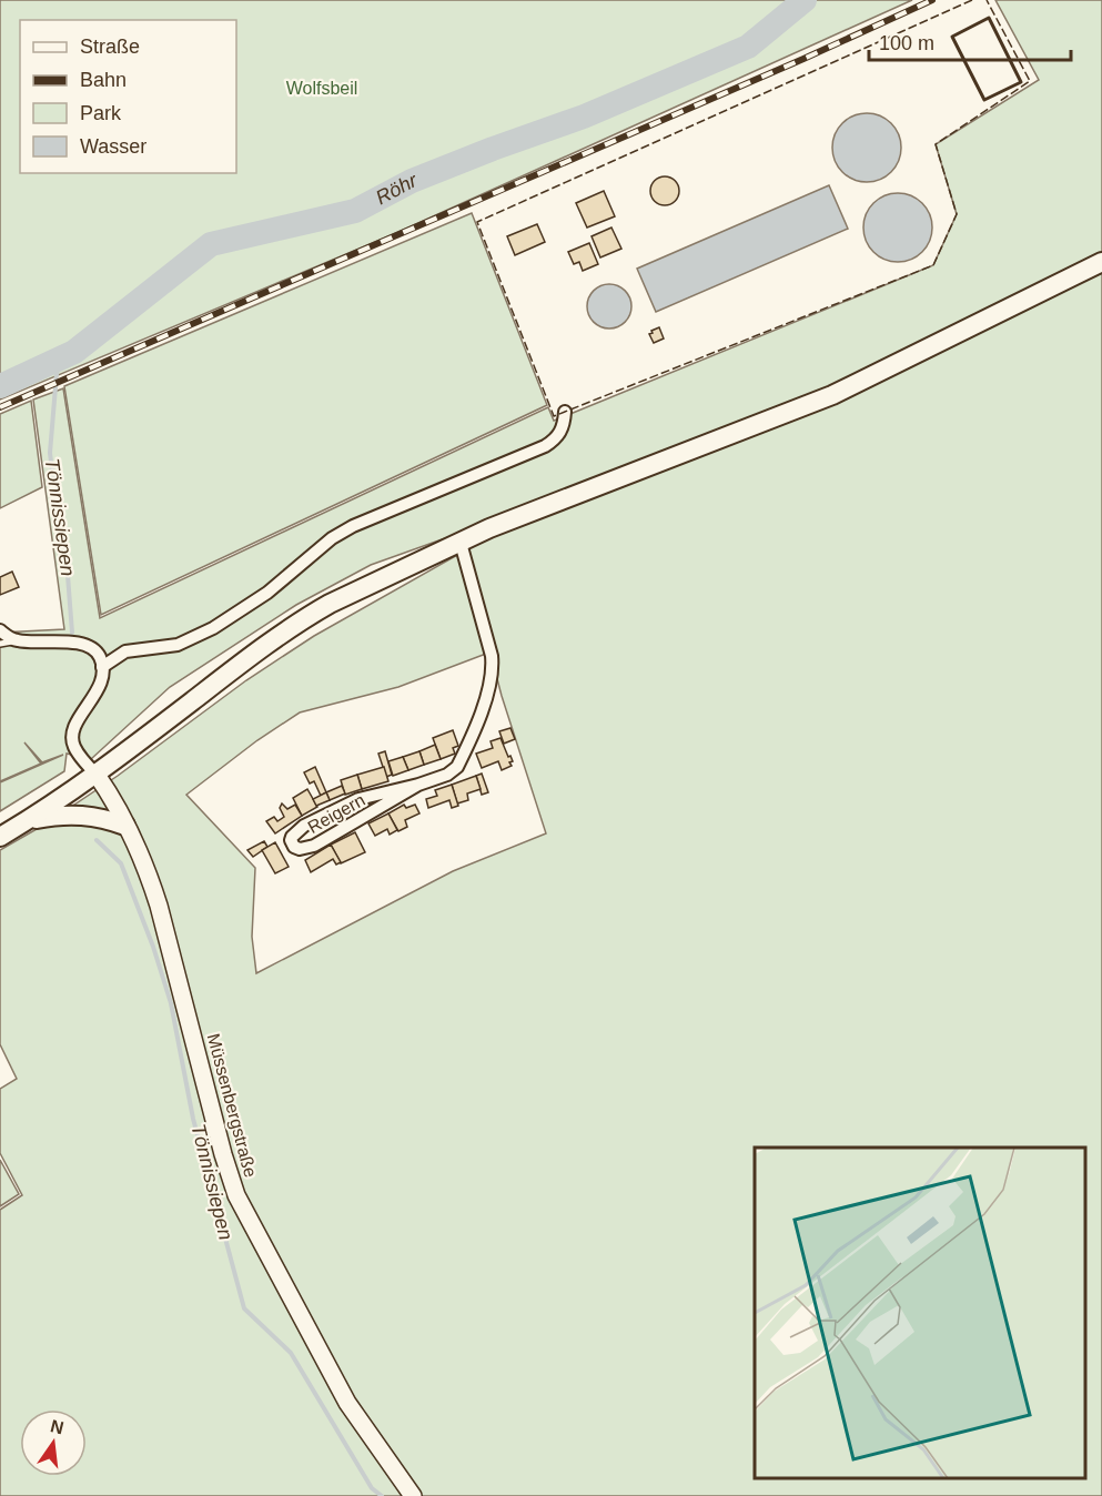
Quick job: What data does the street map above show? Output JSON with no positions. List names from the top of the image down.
{
  "streets": {
    "main road": ["Müssenbergstraße"],
    "street": ["Reigern"]
  },
  "water": ["Röhr", "Tönnissiepen"],
  "parks": ["Wolfsbeil"],
  "legend": [
    "Straße",
    "Bahn",
    "Park",
    "Wasser"
  ],
  "scale_bar": "100 m",
  "north": "top"
}
